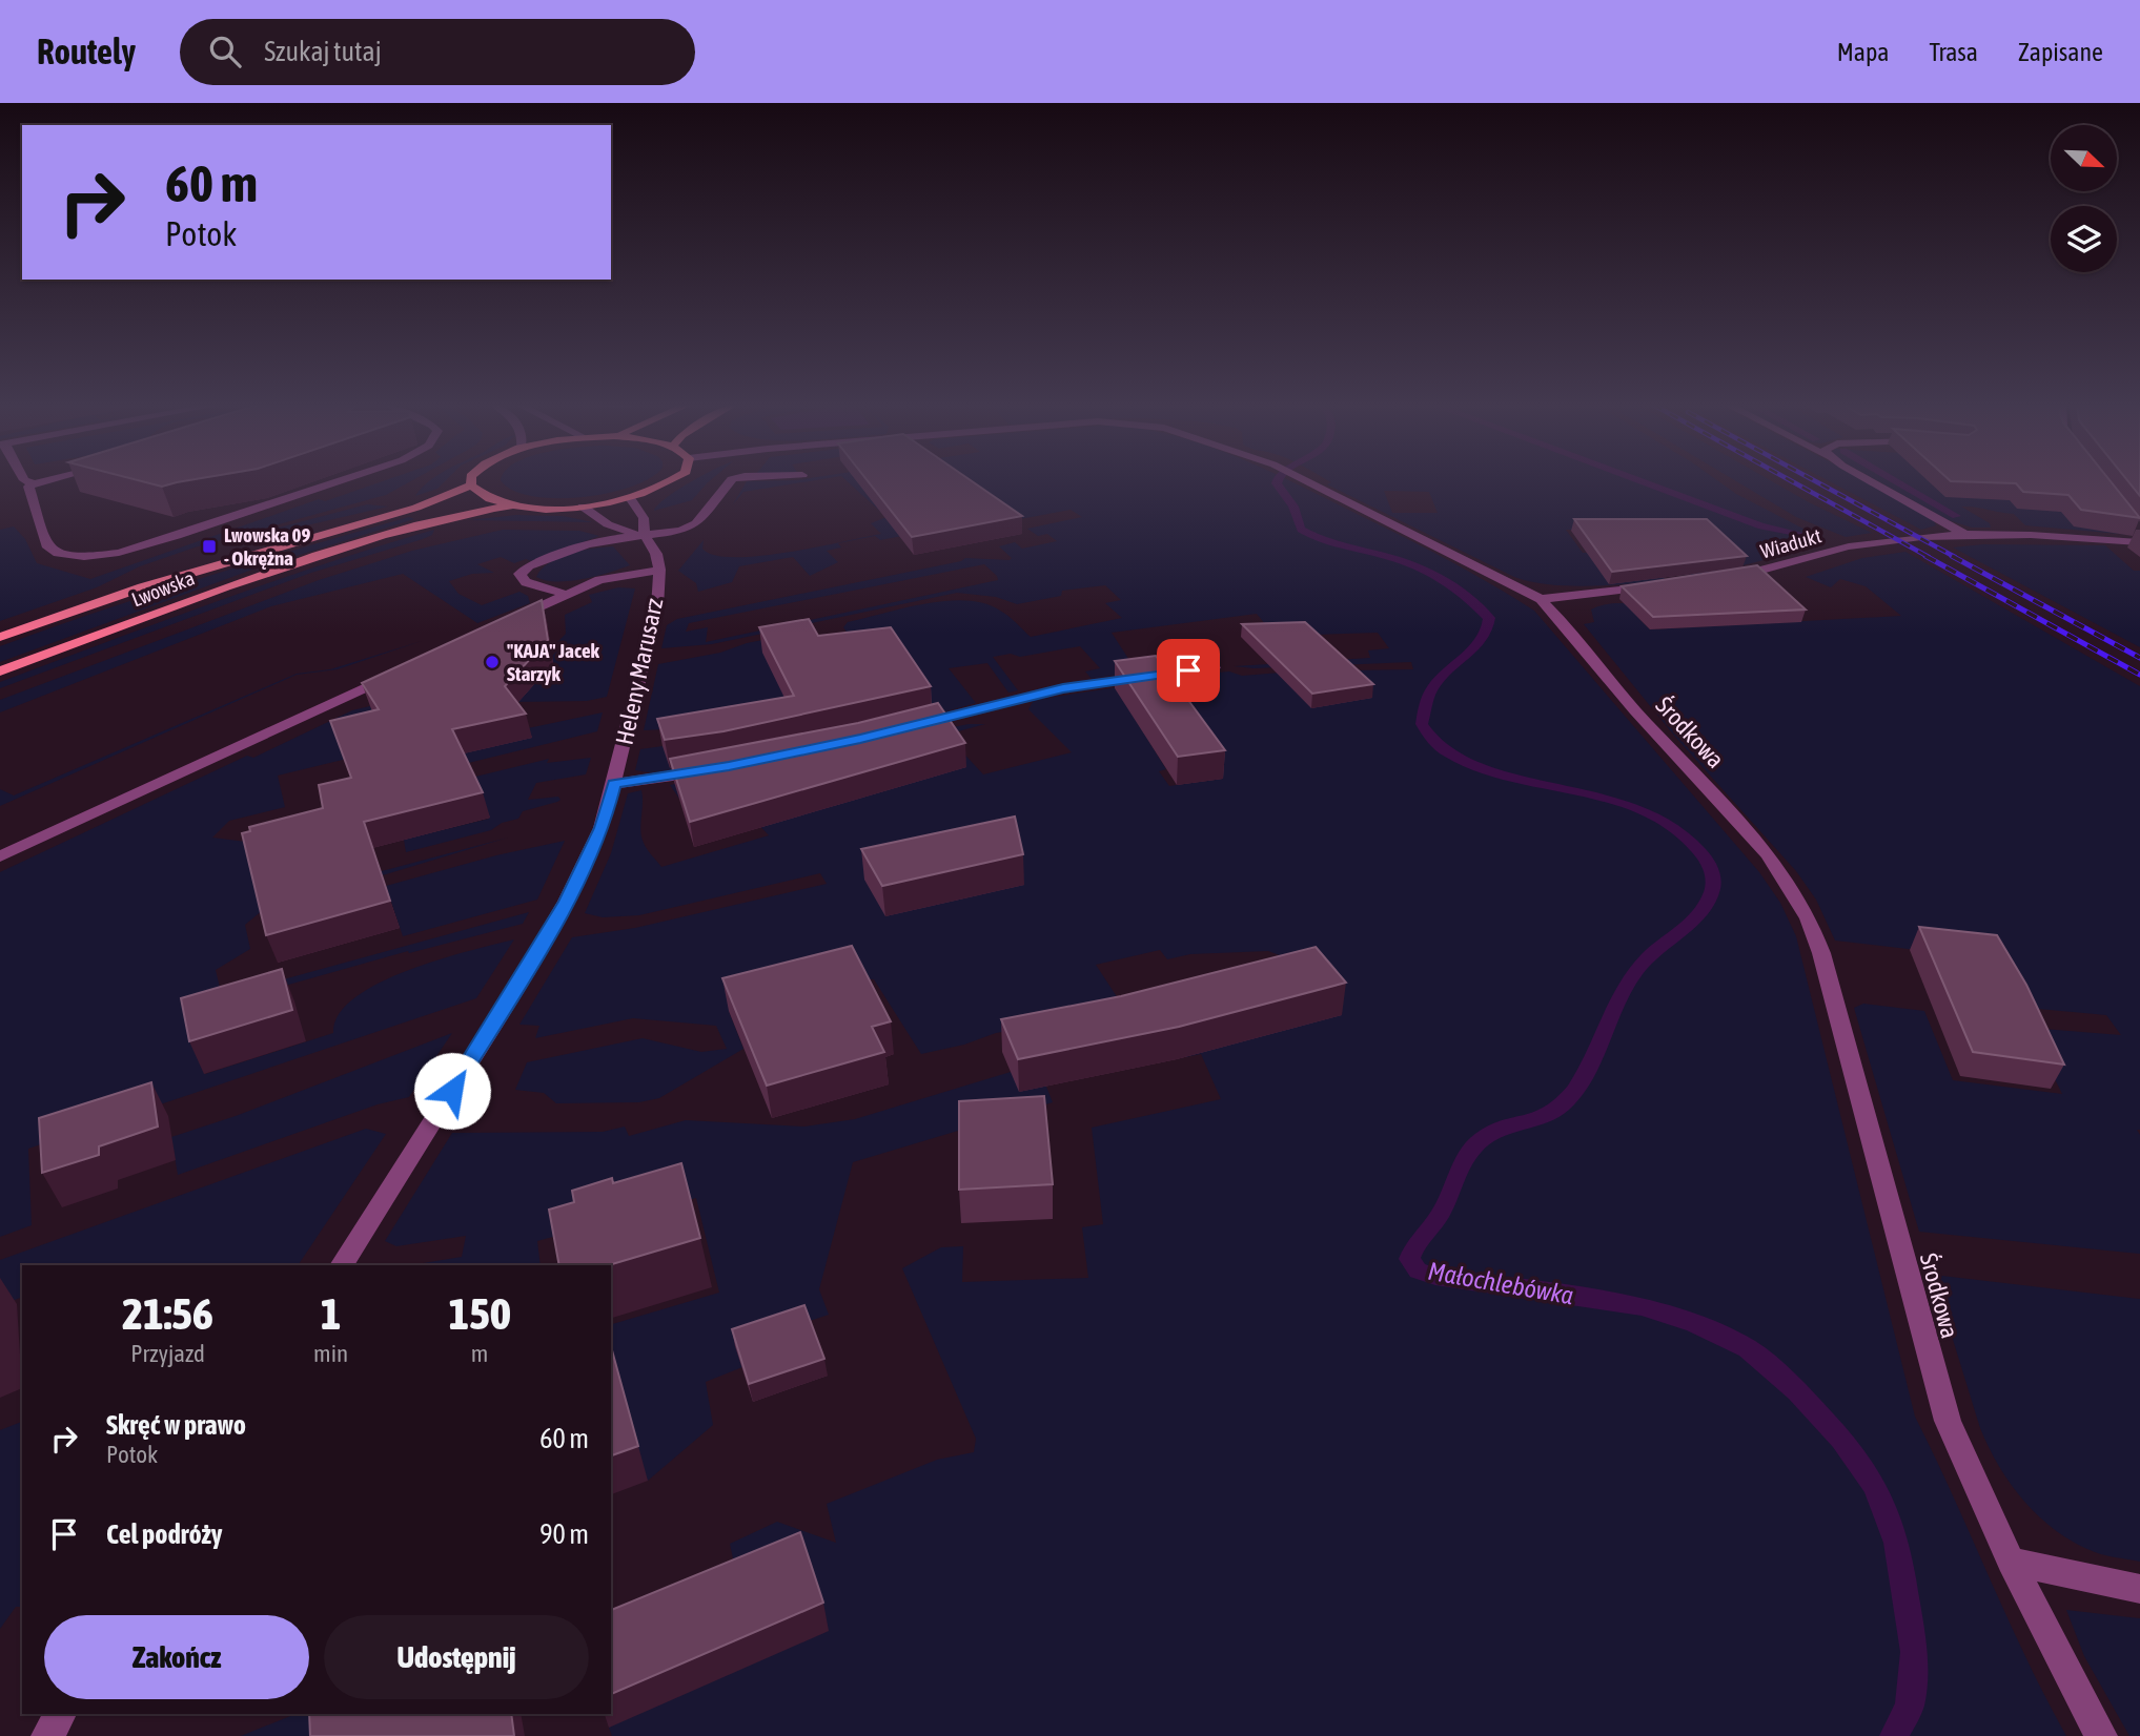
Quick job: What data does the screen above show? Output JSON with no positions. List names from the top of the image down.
{
  "streets": {
    "main road": ["Lwowska"],
    "street": ["Wiadukt", "Heleny Marusarz", "Środkowa"]
  },
  "water": ["Małochlebówka"],
  "places": {
    "transit": ["Lwowska 09 - Okrężna"],
    "other": ["\"KAJA\" Jacek Starzyk"]
  },
  "north": "bottom right",
  "page": {
    "header": "Routely",
    "search": "Szukaj tutaj",
    "nav": ["Mapa", "Trasa", "Zapisane"],
    "turn": ["60 m", "Potok"],
    "eta": [
      "21:56",
      "Przyjazd",
      "1",
      "min",
      "150",
      "m"
    ],
    "list": [
      {
        "name": "Skręć w prawo",
        "note": "Potok",
        "value": "60 m"
      },
      {
        "name": "Cel podróży",
        "value": "90 m"
      }
    ],
    "buttons": ["Zakończ", "Udostępnij"]
  }
}
